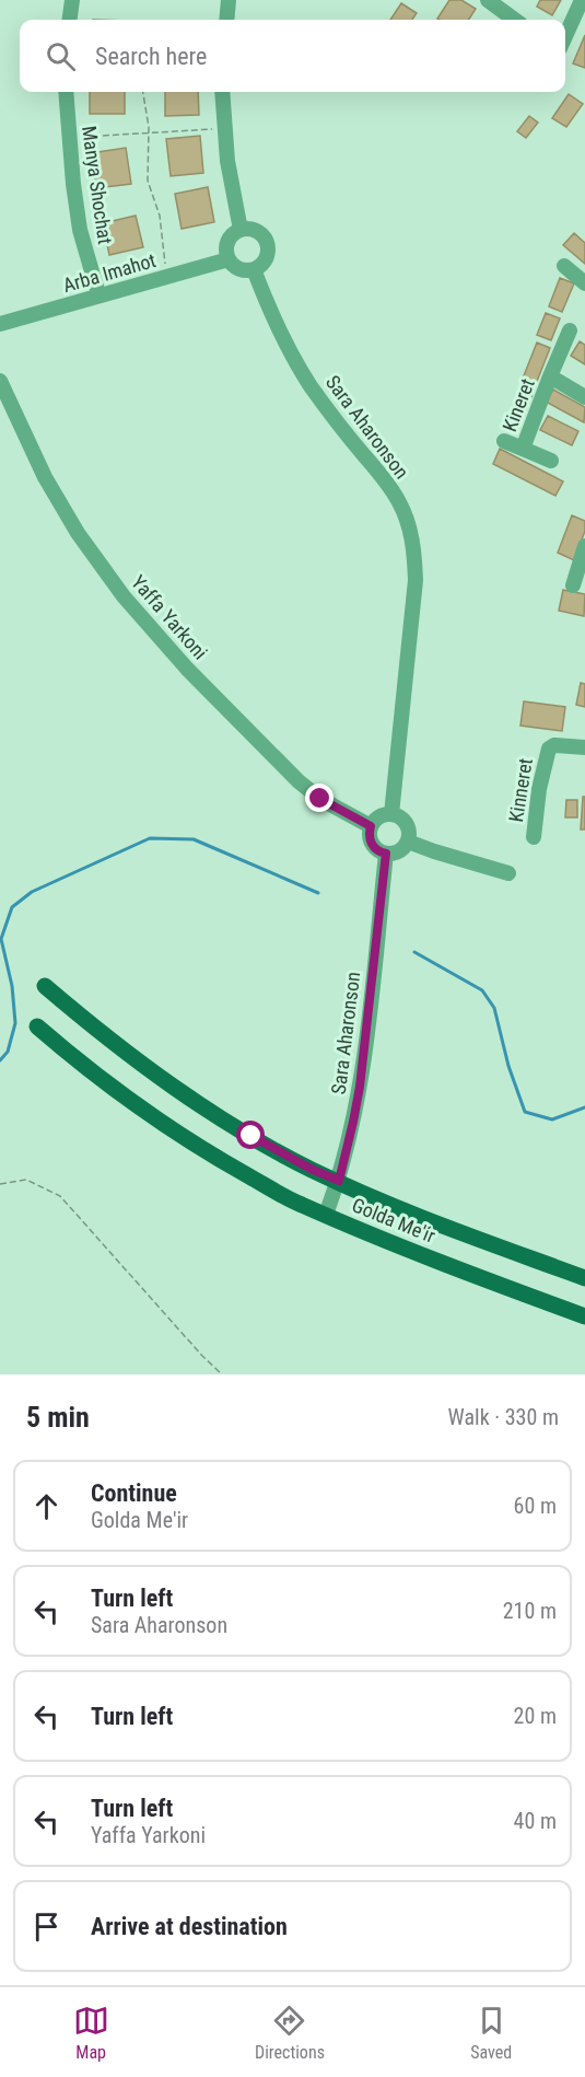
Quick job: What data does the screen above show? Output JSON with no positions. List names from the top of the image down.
{
  "streets": {
    "main road": ["Golda Me'ir"],
    "street": [
      "Manya Shochat",
      "Arba Imahot",
      "Kineret",
      "Sara Aharonson",
      "Yaffa Yarkoni",
      "Kinneret"
    ]
  },
  "crossings": [
    ["Manya Shochat", "Arba Imahot"],
    ["Arba Imahot", "Sara Aharonson"],
    ["Sara Aharonson", "Yaffa Yarkoni"],
    ["Sara Aharonson", "Golda Me'ir"]
  ],
  "page": {
    "search": "Search here",
    "heading": ["5 min", "Walk · 330 m"],
    "list": [
      ["Continue", "Golda Me'ir", "60 m"],
      ["Turn left", "Sara Aharonson", "210 m"],
      ["Turn left", "20 m"],
      ["Turn left", "Yaffa Yarkoni", "40 m"],
      "Arrive at destination"
    ],
    "nav": ["Map", "Directions", "Saved"]
  }
}
